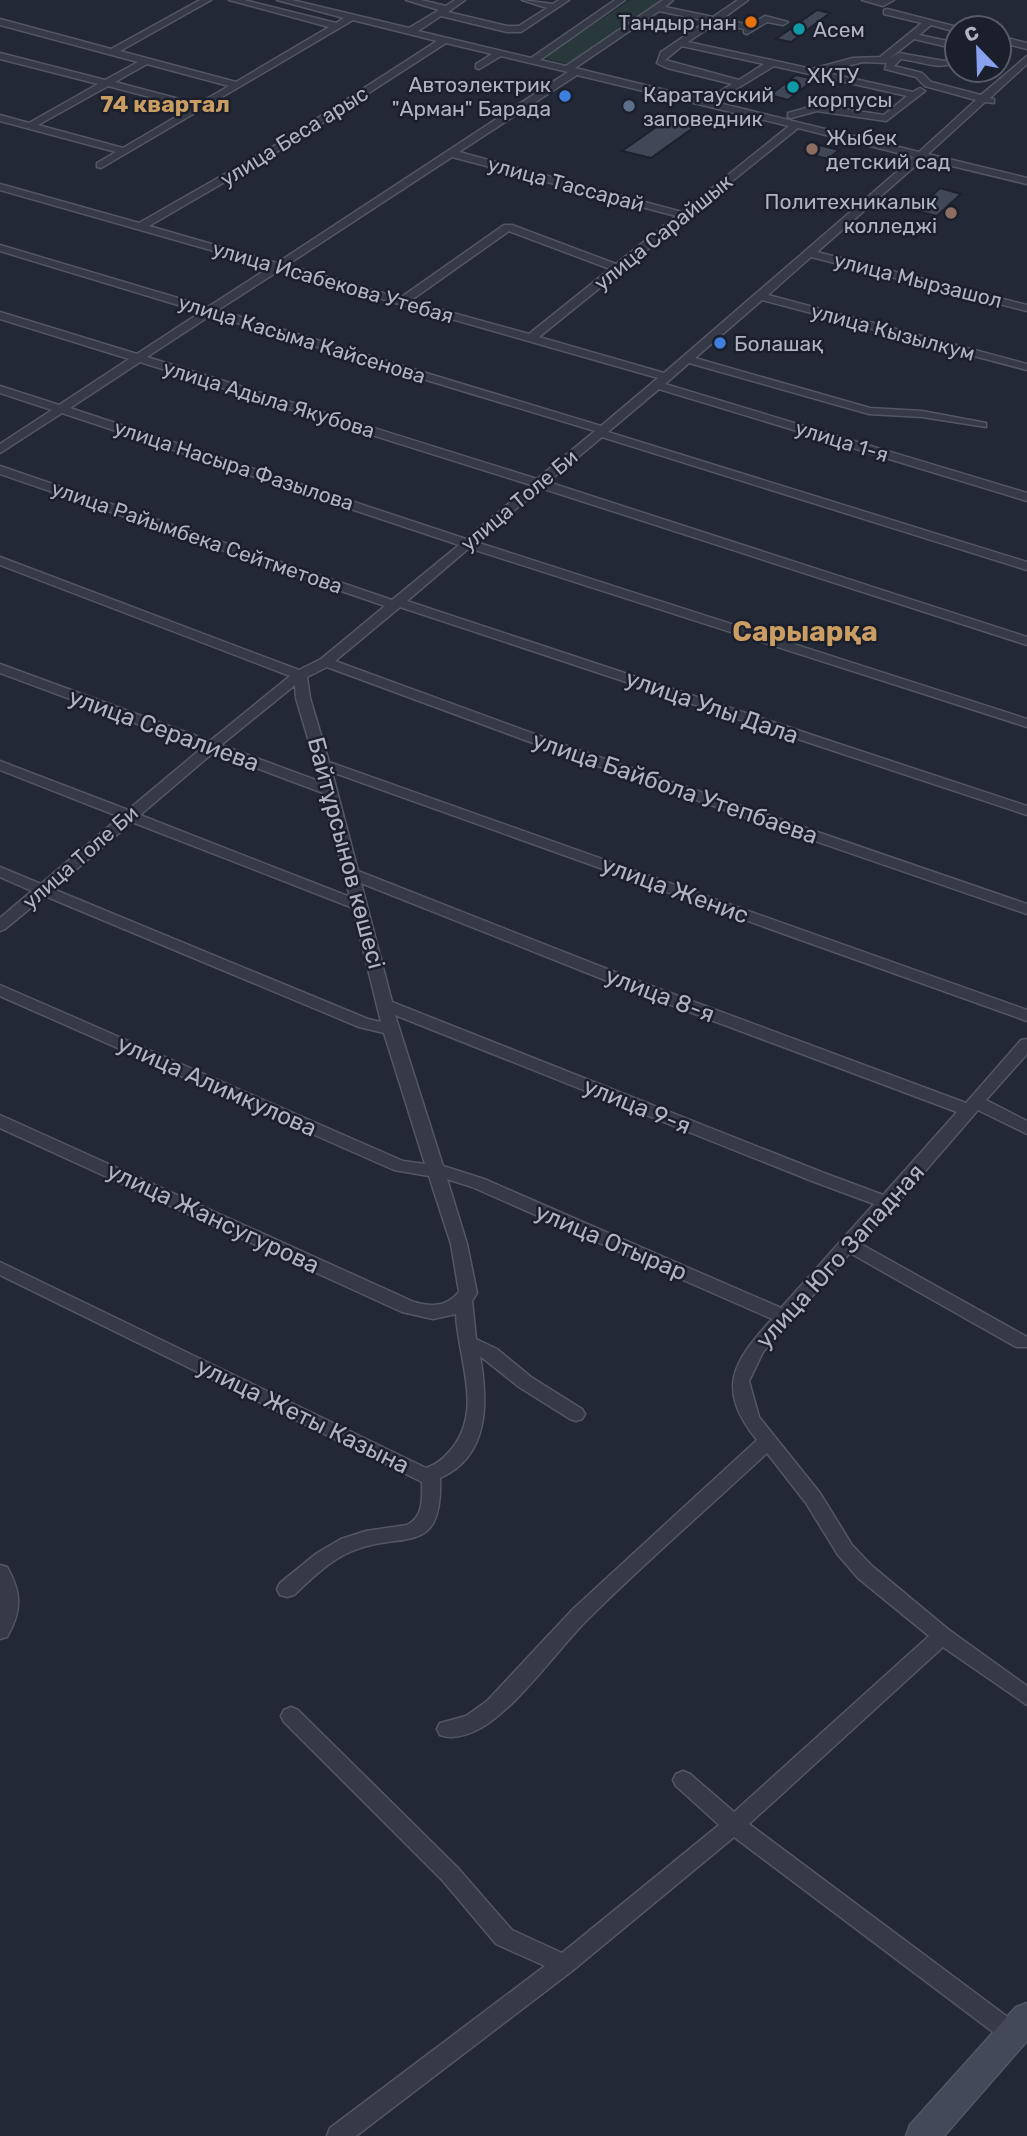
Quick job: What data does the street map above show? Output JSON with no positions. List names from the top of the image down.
{
  "streets": {
    "street": [
      "улица Беса арыс",
      "улица Тассарай",
      "улица Сарайшык",
      "улица Мырзашол",
      "улица Исабекова Утебая",
      "улица Кызылкум",
      "улица Касыма Кайсенова",
      "улица Адыла Якубова",
      "улица 1-я",
      "улица Насыра Фазылова",
      "улица Толе Би",
      "улица Райымбека Сейтметова",
      "улица Улы Дала",
      "улица Сералиева",
      "улица Байбола Утепбаева",
      "Байтұрсынов көшесі",
      "улица Женис",
      "улица 8-я",
      "улица Алимкулова",
      "улица 9-я",
      "улица Жансугурова",
      "улица Отырар",
      "улица Юго Западная",
      "улица Жеты Казына"
    ]
  },
  "crossings": [
    ["улица Беса арыс", "улица Исабекова Утебая"],
    ["улица Тассарай", "улица Сарайшык"],
    ["улица Сарайшык", "улица Исабекова Утебая"],
    ["улица Мырзашол", "улица Толе Би"],
    ["улица Исабекова Утебая", "улица 1-я"],
    ["улица Исабекова Утебая", "улица Толе Би"],
    ["улица Кызылкум", "улица Толе Би"],
    ["улица Касыма Кайсенова", "улица Толе Би"],
    ["улица Адыла Якубова", "улица Толе Би"],
    ["улица 1-я", "улица Толе Би"],
    ["улица Насыра Фазылова", "улица Толе Би"],
    ["улица Толе Би", "улица Райымбека Сейтметова"],
    ["улица Толе Би", "улица Улы Дала"],
    ["улица Толе Би", "улица Сералиева"],
    ["улица Толе Би", "улица Байбола Утепбаева"],
    ["улица Толе Би", "Байтұрсынов көшесі"],
    ["улица Райымбека Сейтметова", "улица Улы Дала"],
    ["улица Сералиева", "Байтұрсынов көшесі"],
    ["Байтұрсынов көшесі", "улица Женис"],
    ["Байтұрсынов көшесі", "улица 8-я"],
    ["Байтұрсынов көшесі", "улица Алимкулова"],
    ["Байтұрсынов көшесі", "улица 9-я"],
    ["Байтұрсынов көшесі", "улица Жансугурова"],
    ["Байтұрсынов көшесі", "улица Отырар"],
    ["Байтұрсынов көшесі", "улица Жеты Казына"],
    ["улица 8-я", "улица Юго Западная"],
    ["улица Алимкулова", "улица Отырар"],
    ["улица 9-я", "улица Юго Западная"],
    ["улица Жансугурова", "улица Жеты Казына"],
    ["улица Отырар", "улица Юго Западная"]
  ],
  "districts": ["74 квартал", "Сарыарқа"],
  "places": [
    "Тандыр нан",
    "Асем",
    "ХҚТУ корпусы",
    "Автоэлектрик \"Арман\" Барада",
    "Каратауский заповедник",
    "Жыбек детский сад",
    "Политехникалык колледжі",
    "Болашақ"
  ],
  "north": "top left"
}
